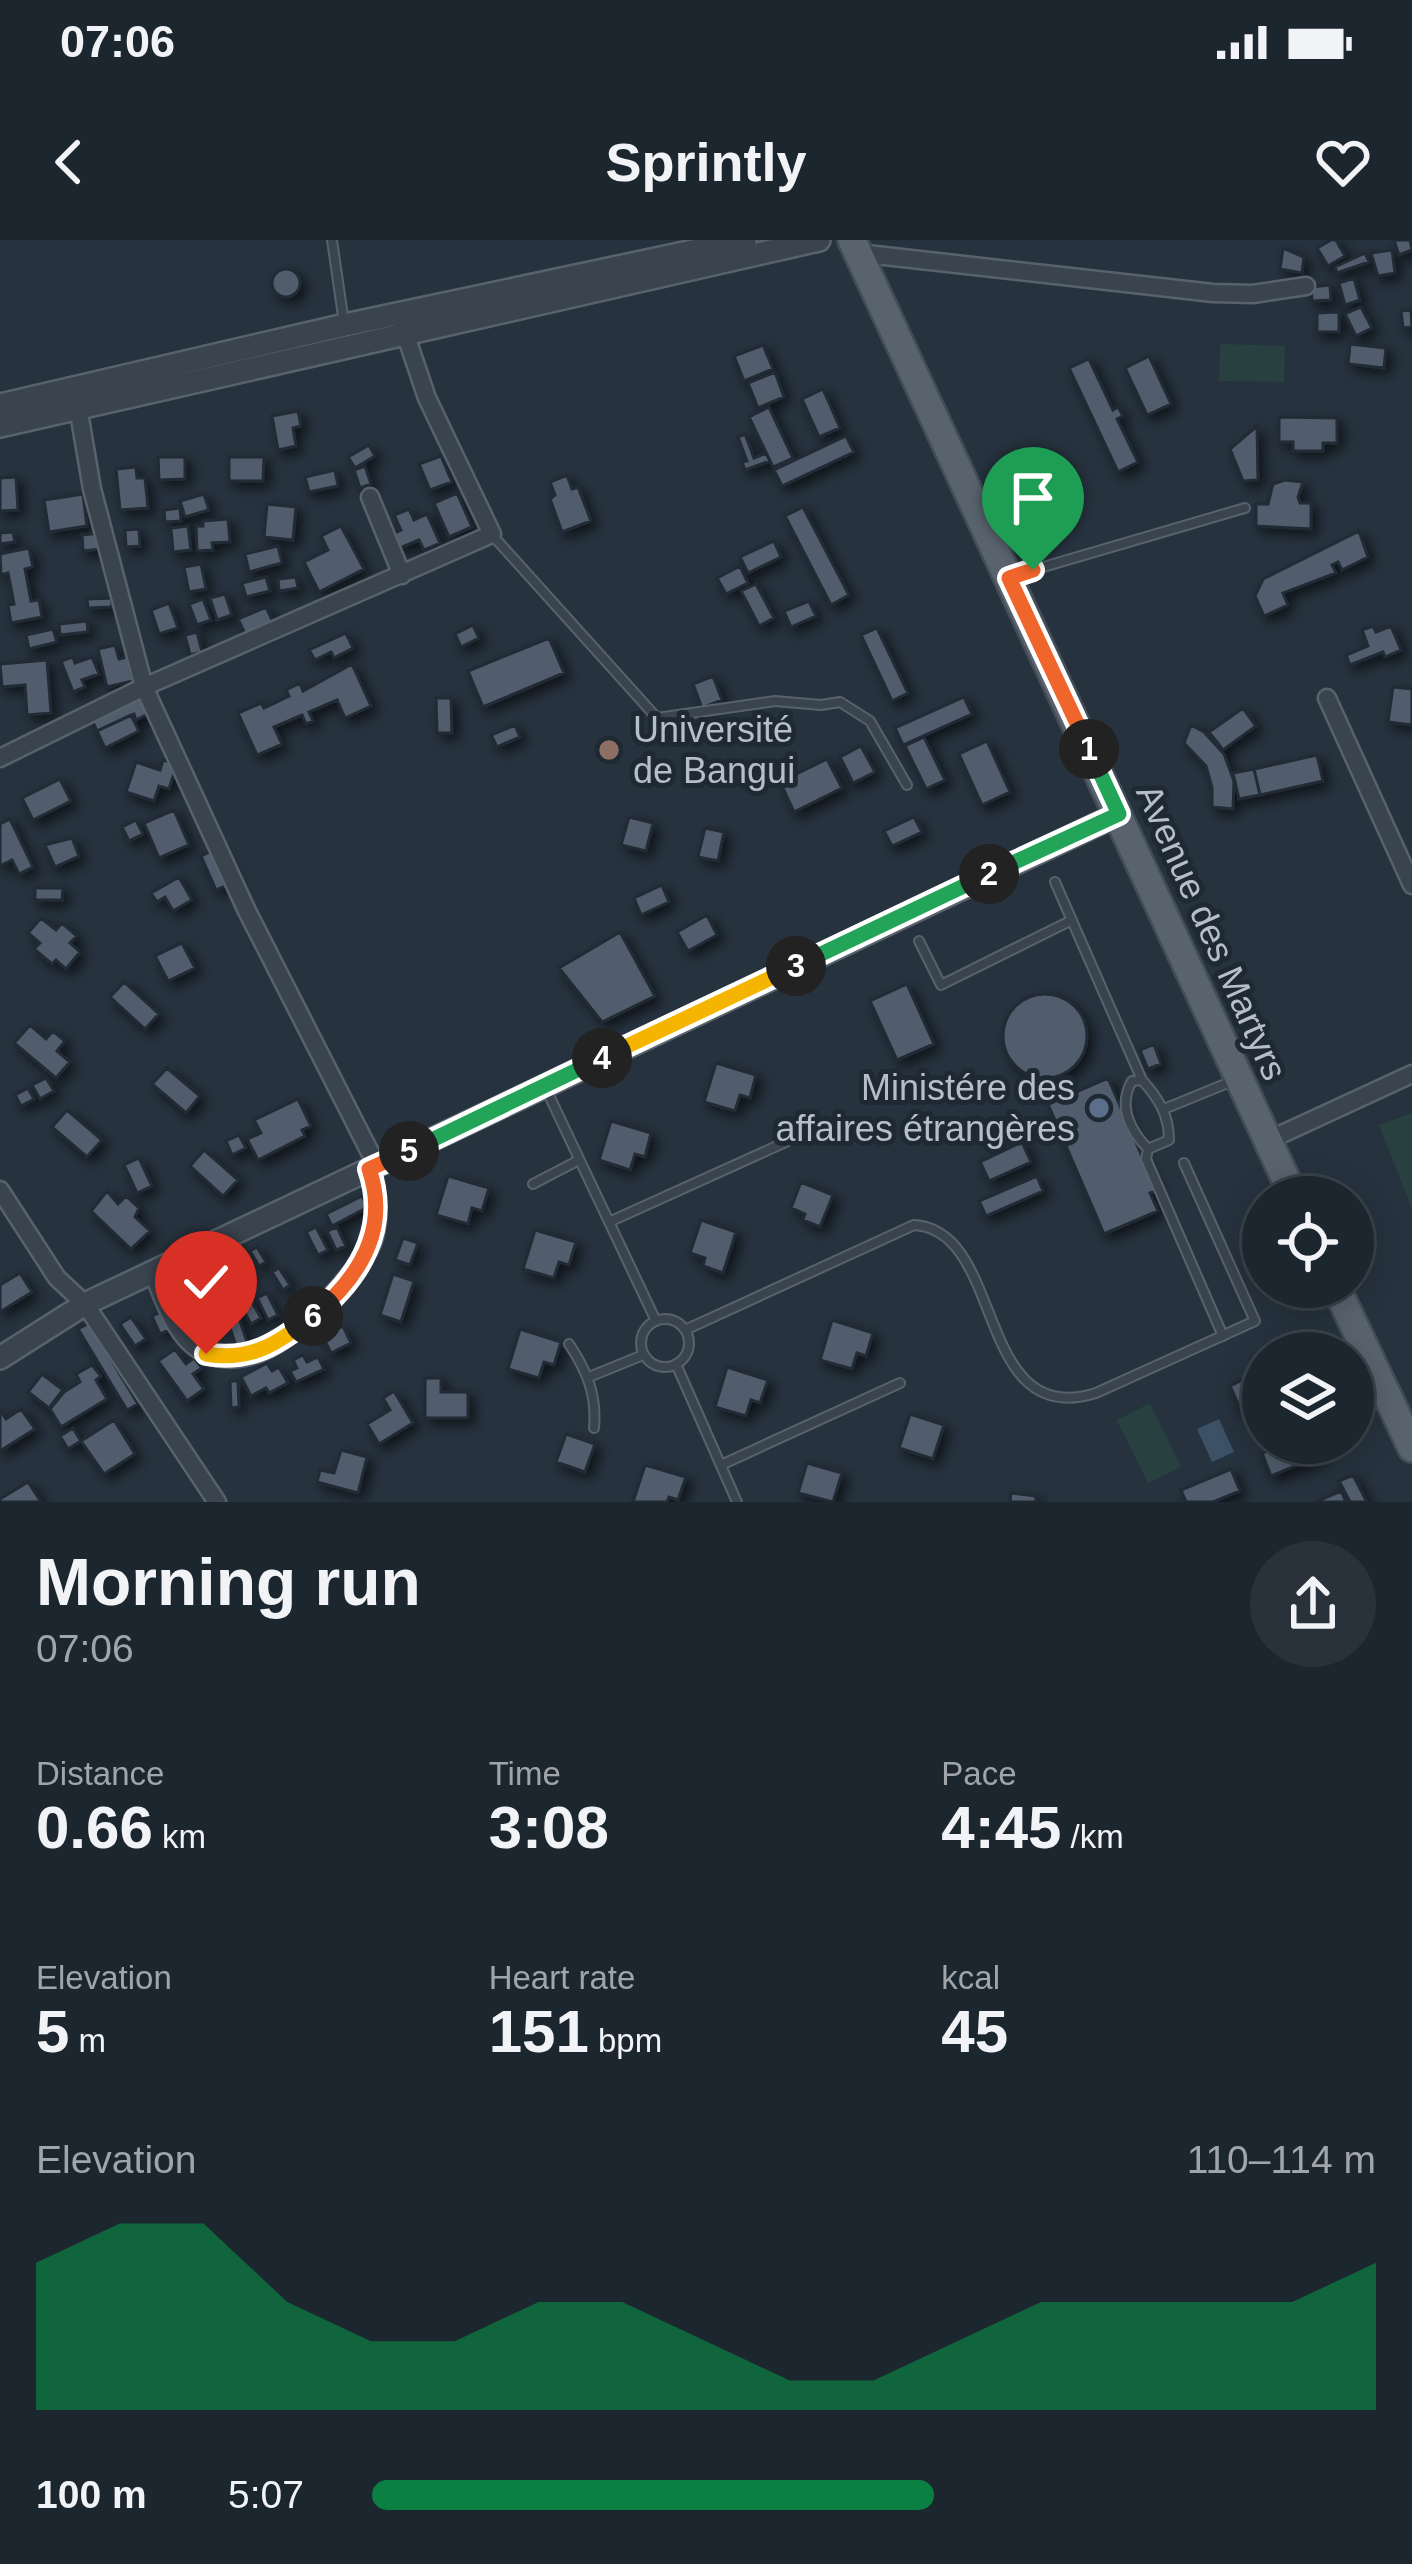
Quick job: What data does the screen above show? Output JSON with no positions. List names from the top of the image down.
{
  "streets": {
    "main road": ["Avenue des Martyrs"]
  },
  "places": ["Université de Bangui", "Ministére des affaires étrangères"],
  "page": {
    "status": "07:06",
    "header": "Sprintly",
    "pins": [
      "1",
      "2",
      "3",
      "4",
      "5",
      "6"
    ],
    "heading": ["Morning run", "07:06"],
    "stats": [
      ["Distance", "0.66 km"],
      ["Time", "3:08"],
      ["Pace", "4:45 /km"],
      ["Elevation", "5 m"],
      ["Heart rate", "151 bpm"],
      ["kcal", "45"]
    ],
    "chart": ["Elevation", "110–114 m"],
    "list": [
      {
        "name": "100 m",
        "note": "5:07"
      }
    ]
  }
}
